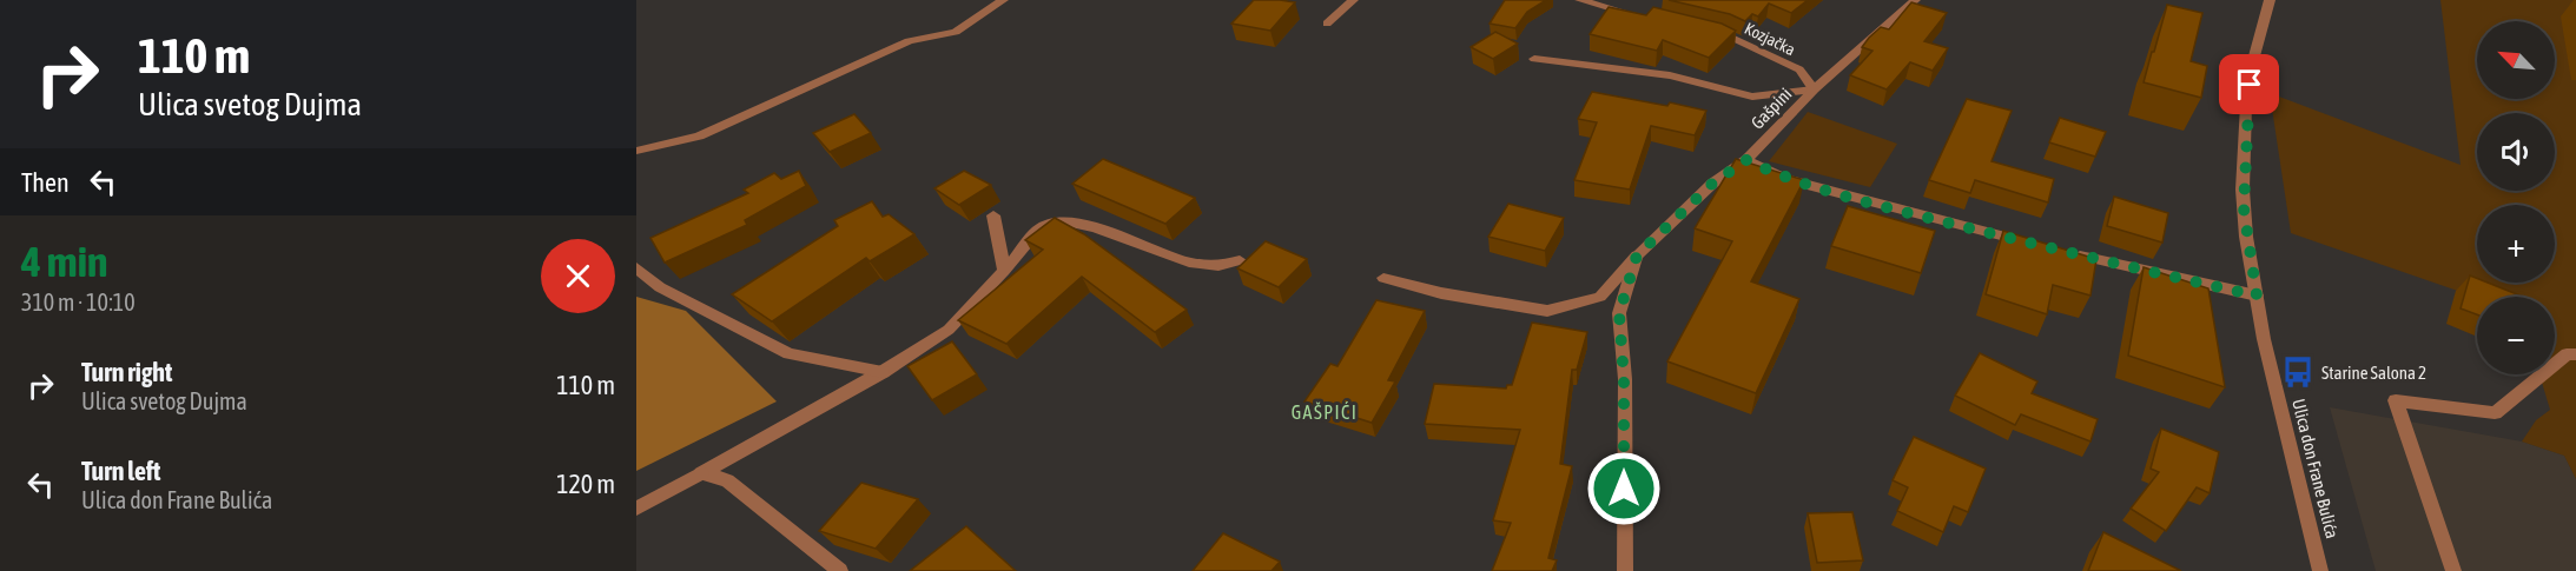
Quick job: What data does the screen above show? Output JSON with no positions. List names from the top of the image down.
{
  "streets": {
    "street": ["Kozjačka", "Gašpini", "Ulica don Frane Bulića"]
  },
  "crossings": [
    ["Kozjačka", "Gašpini"]
  ],
  "districts": ["GAŠPIĆI"],
  "places": {
    "bus stop": ["Starine Salona 2"]
  },
  "north": "top left",
  "page": {
    "turn": ["110 m", "Ulica svetog Dujma"],
    "map_buttons": ["+", "−"],
    "then": "Then",
    "heading": ["4 min", "310 m · 10:10"],
    "list": [
      {
        "name": "Turn right",
        "note": "Ulica svetog Dujma",
        "value": "110 m"
      },
      {
        "name": "Turn left",
        "note": "Ulica don Frane Bulića",
        "value": "120 m"
      }
    ]
  }
}
